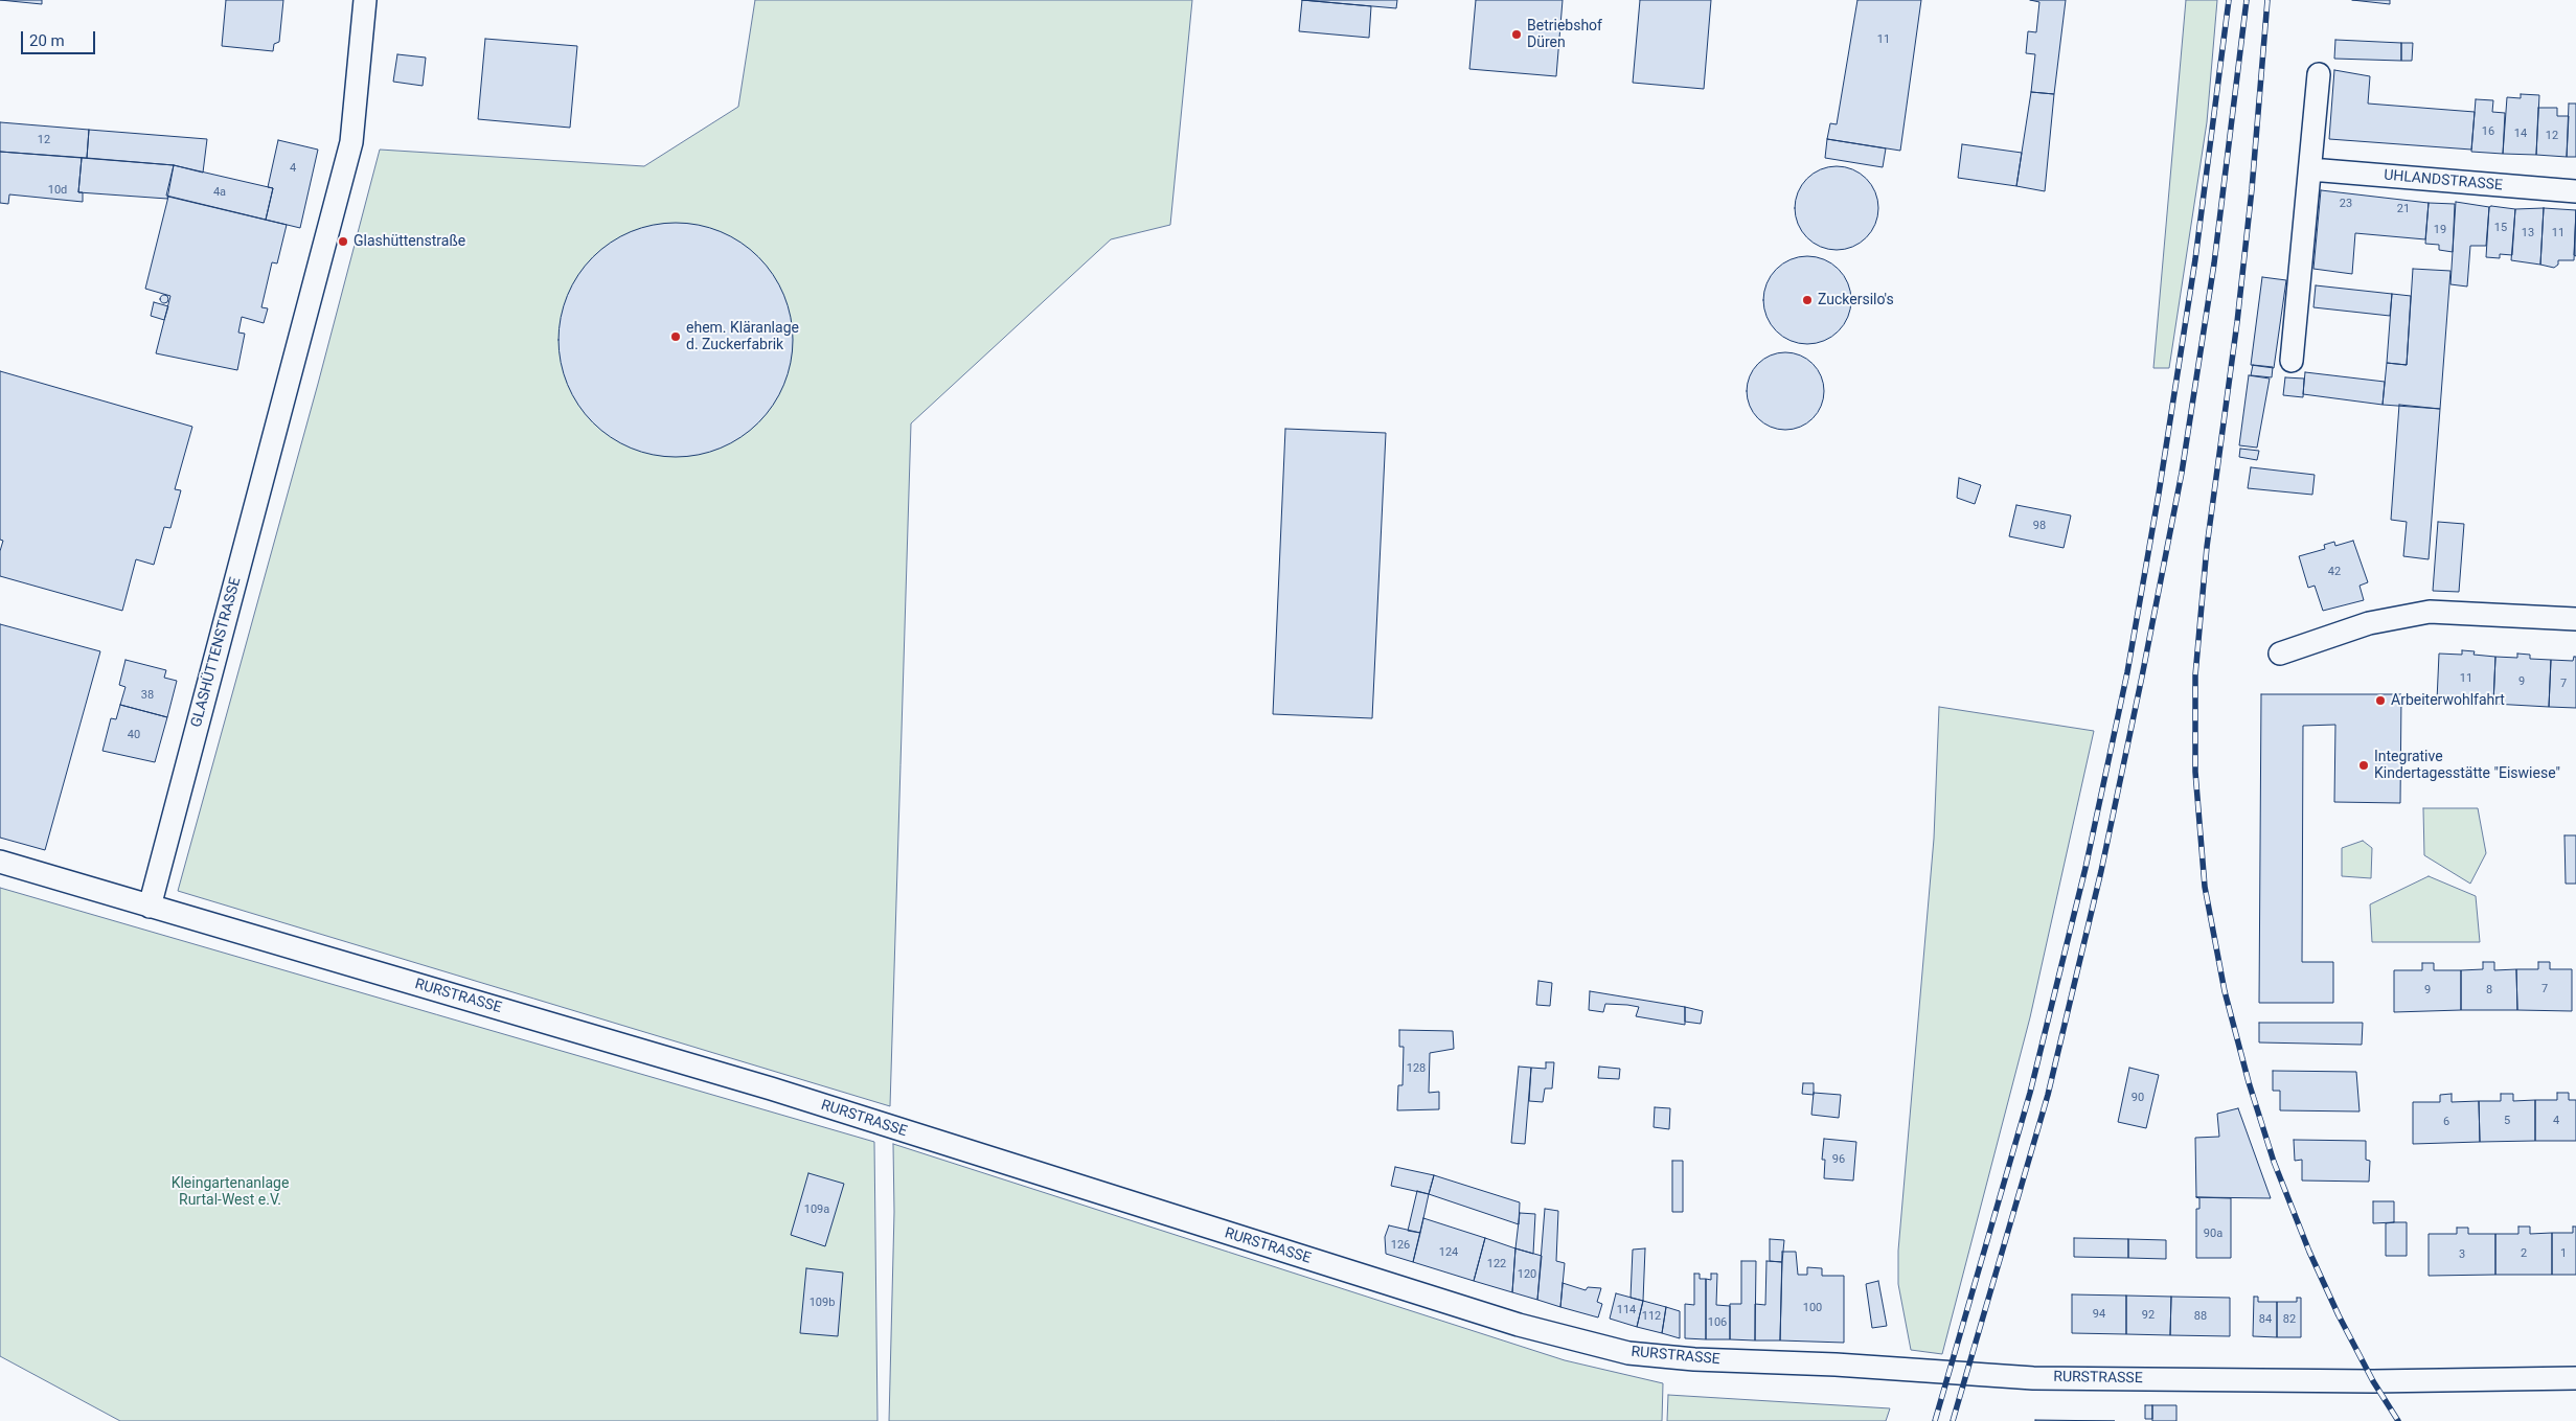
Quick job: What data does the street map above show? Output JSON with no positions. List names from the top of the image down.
{
  "streets": {
    "street": ["UHLANDSTRASSE", "GLASHÜTTENSTRASSE", "RURSTRASSE"]
  },
  "crossings": [
    ["GLASHÜTTENSTRASSE", "RURSTRASSE"]
  ],
  "parks": ["Kleingartenanlage Rurtal-West e.V."],
  "places": [
    "Betriebshof Düren",
    "Glashüttenstraße",
    "Zuckersilo's",
    "ehem. Kläranlage d. Zuckerfabrik",
    "Arbeiterwohlfahrt",
    "Integrative Kindertagesstätte \"Eiswiese\""
  ],
  "house_numbers": [
    "11",
    "16",
    "14",
    "12",
    "12",
    "4",
    "10d",
    "4a",
    "23",
    "21",
    "15",
    "19",
    "13",
    "11",
    "98",
    "42",
    "11",
    "9",
    "7",
    "38",
    "40",
    "7",
    "9",
    "8",
    "128",
    "90",
    "5",
    "4",
    "6",
    "96",
    "109a",
    "90a",
    "126",
    "124",
    "2",
    "1",
    "3",
    "122",
    "120",
    "109b",
    "100",
    "114",
    "94",
    "92",
    "112",
    "88",
    "84",
    "82",
    "106"
  ],
  "scale_bar": "20 m"
}
